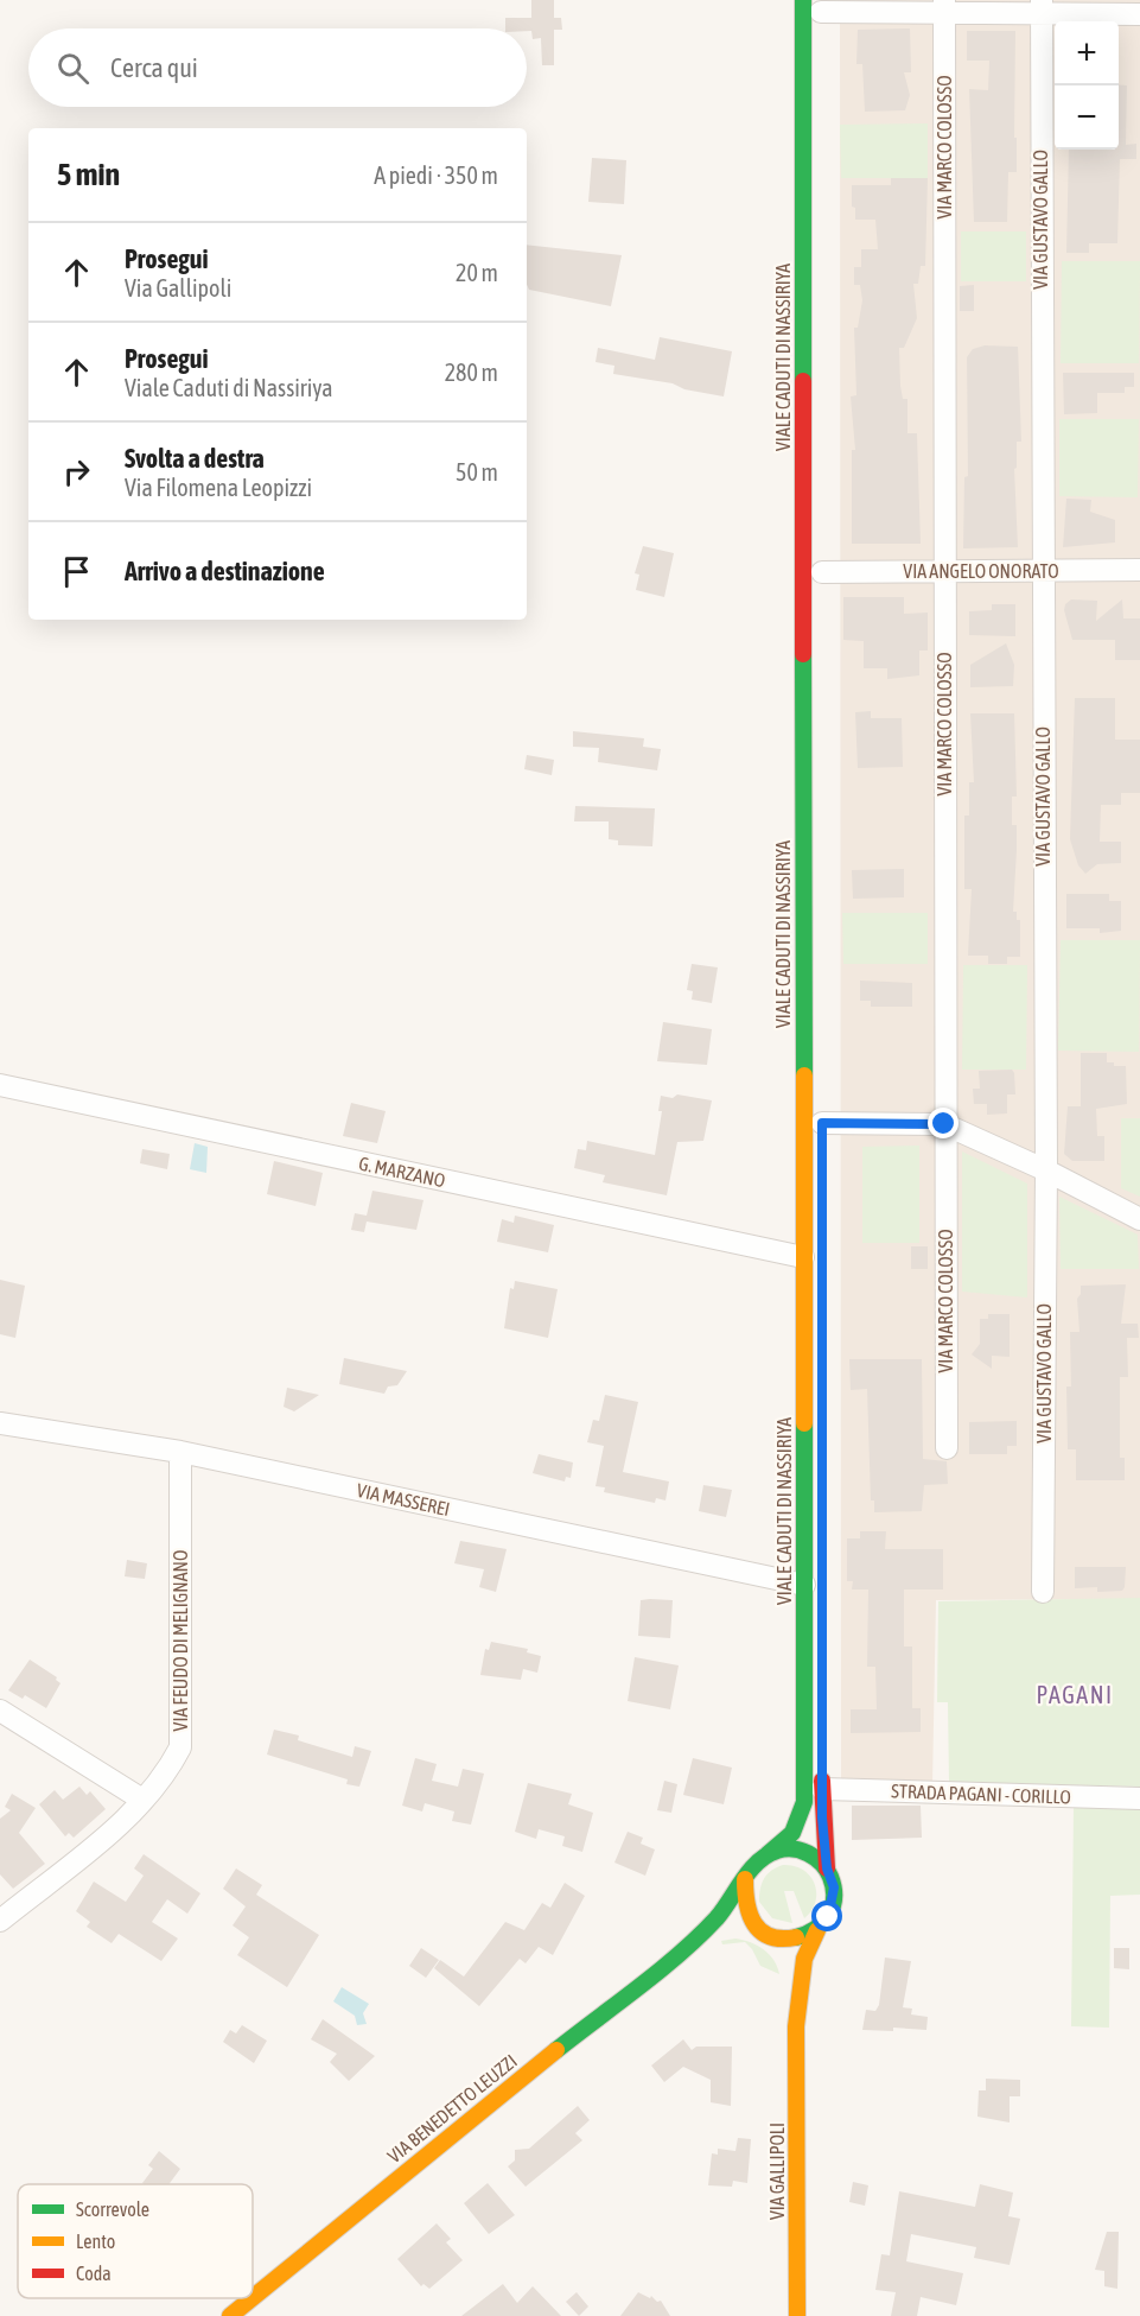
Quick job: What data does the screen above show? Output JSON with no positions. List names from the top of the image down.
{
  "streets": {
    "main road": ["VIALE CADUTI DI NASSIRIYA", "VIA BENEDETTO LEUZZI", "VIA GALLIPOLI"],
    "street": [
      "VIA MARCO COLOSSO",
      "VIA GUSTAVO GALLO",
      "VIA ANGELO ONORATO",
      "G. MARZANO",
      "VIA MASSEREI",
      "VIA FEUDO DI MELIGNANO",
      "STRADA PAGANI - CORILLO"
    ]
  },
  "crossings": [
    ["VIA MARCO COLOSSO", "VIA ANGELO ONORATO"],
    ["VIA GUSTAVO GALLO", "VIA ANGELO ONORATO"],
    ["VIALE CADUTI DI NASSIRIYA", "G. MARZANO"],
    ["VIALE CADUTI DI NASSIRIYA", "VIA MASSEREI"],
    ["VIALE CADUTI DI NASSIRIYA", "VIA BENEDETTO LEUZZI"],
    ["VIALE CADUTI DI NASSIRIYA", "VIA GALLIPOLI"],
    ["VIA MASSEREI", "VIA FEUDO DI MELIGNANO"],
    ["VIA BENEDETTO LEUZZI", "VIA GALLIPOLI"]
  ],
  "districts": ["PAGANI"],
  "legend": ["Scorrevole", "Lento", "Coda"],
  "page": {
    "map_buttons": ["+", "−"],
    "search": "Cerca qui",
    "heading": ["5 min", "A piedi · 350 m"],
    "list": [
      ["Prosegui", "Via Gallipoli", "20 m"],
      ["Prosegui", "Viale Caduti di Nassiriya", "280 m"],
      ["Svolta a destra", "Via Filomena Leopizzi", "50 m"],
      "Arrivo a destinazione"
    ]
  }
}
